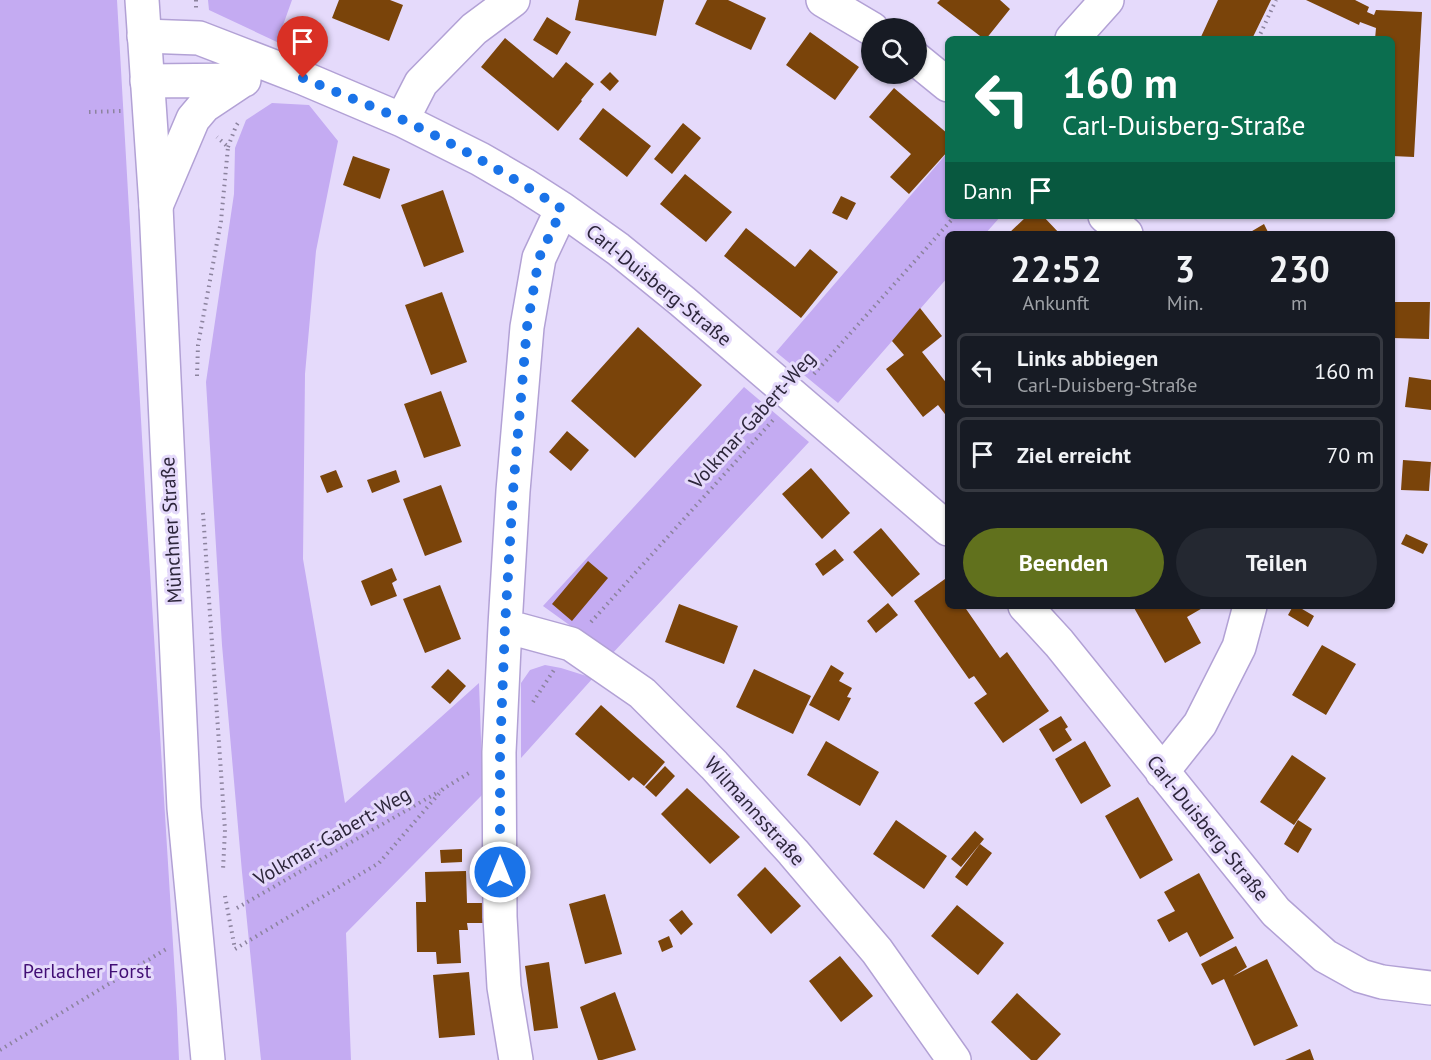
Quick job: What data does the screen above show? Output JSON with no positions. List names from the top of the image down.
{
  "streets": {
    "street": ["Carl-Duisberg-Straße", "Münchner Straße", "Wilmannsstraße"],
    "path": ["Volkmar-Gabert-Weg"]
  },
  "crossings": [
    ["Carl-Duisberg-Straße", "Volkmar-Gabert-Weg"],
    ["Carl-Duisberg-Straße", "Münchner Straße"],
    ["Volkmar-Gabert-Weg", "Wilmannsstraße"]
  ],
  "parks": ["Perlacher Forst"],
  "page": {
    "turn": ["160 m", "Carl-Duisberg-Straße"],
    "then": "Dann",
    "eta": [
      "22:52",
      "Ankunft",
      "3",
      "Min.",
      "230",
      "m"
    ],
    "list": [
      {
        "name": "Links abbiegen",
        "note": "Carl-Duisberg-Straße",
        "value": "160 m"
      },
      {
        "name": "Ziel erreicht",
        "value": "70 m"
      }
    ],
    "buttons": ["Beenden", "Teilen"]
  }
}
